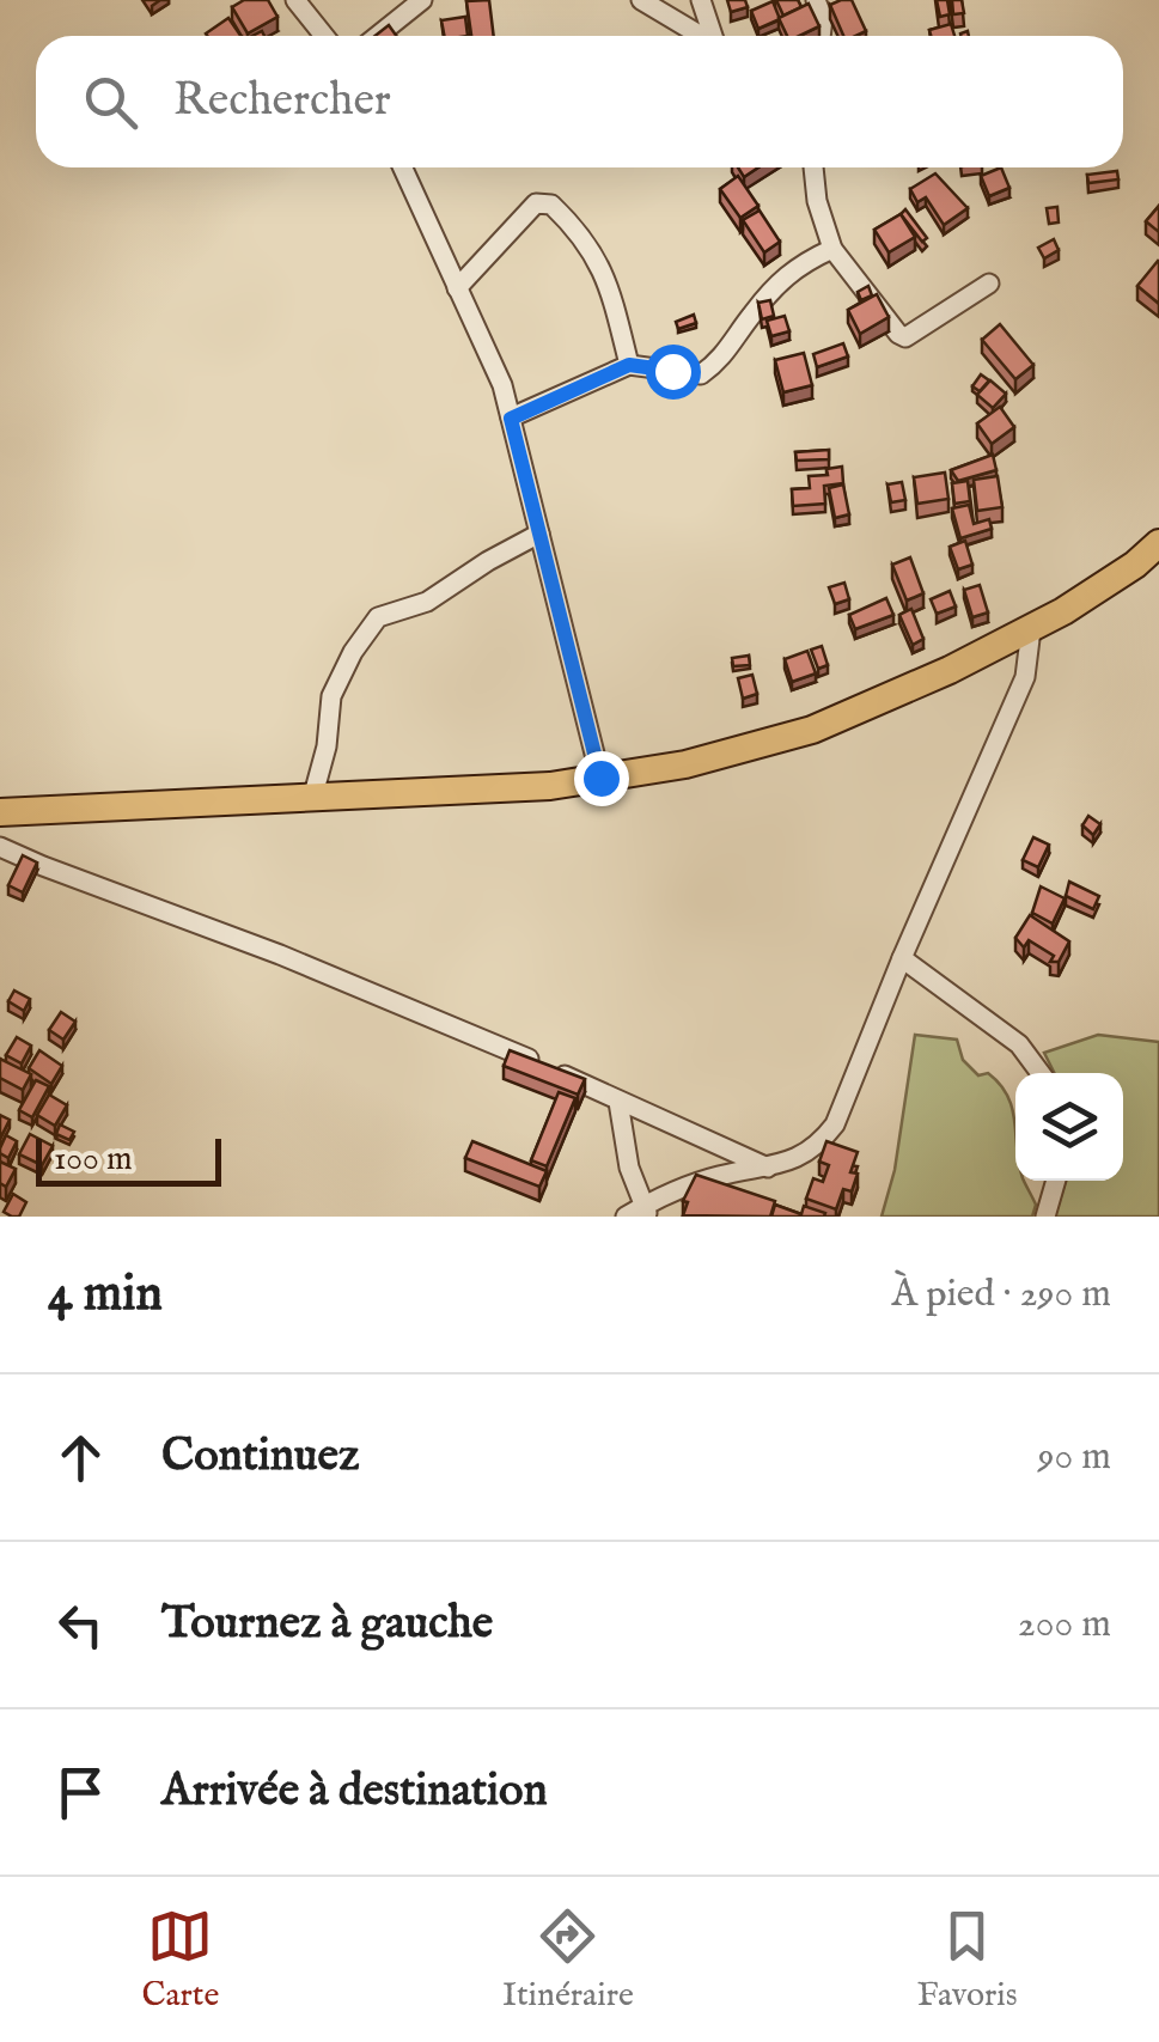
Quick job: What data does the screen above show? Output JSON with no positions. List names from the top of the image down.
{
  "scale_bar": "100 m",
  "page": {
    "search": "Rechercher",
    "scale": "100 m",
    "heading": ["4 min", "À pied · 290 m"],
    "list": [
      ["Continuez", "90 m"],
      ["Tournez à gauche", "200 m"],
      "Arrivée à destination"
    ],
    "nav": ["Carte", "Itinéraire", "Favoris"]
  }
}
